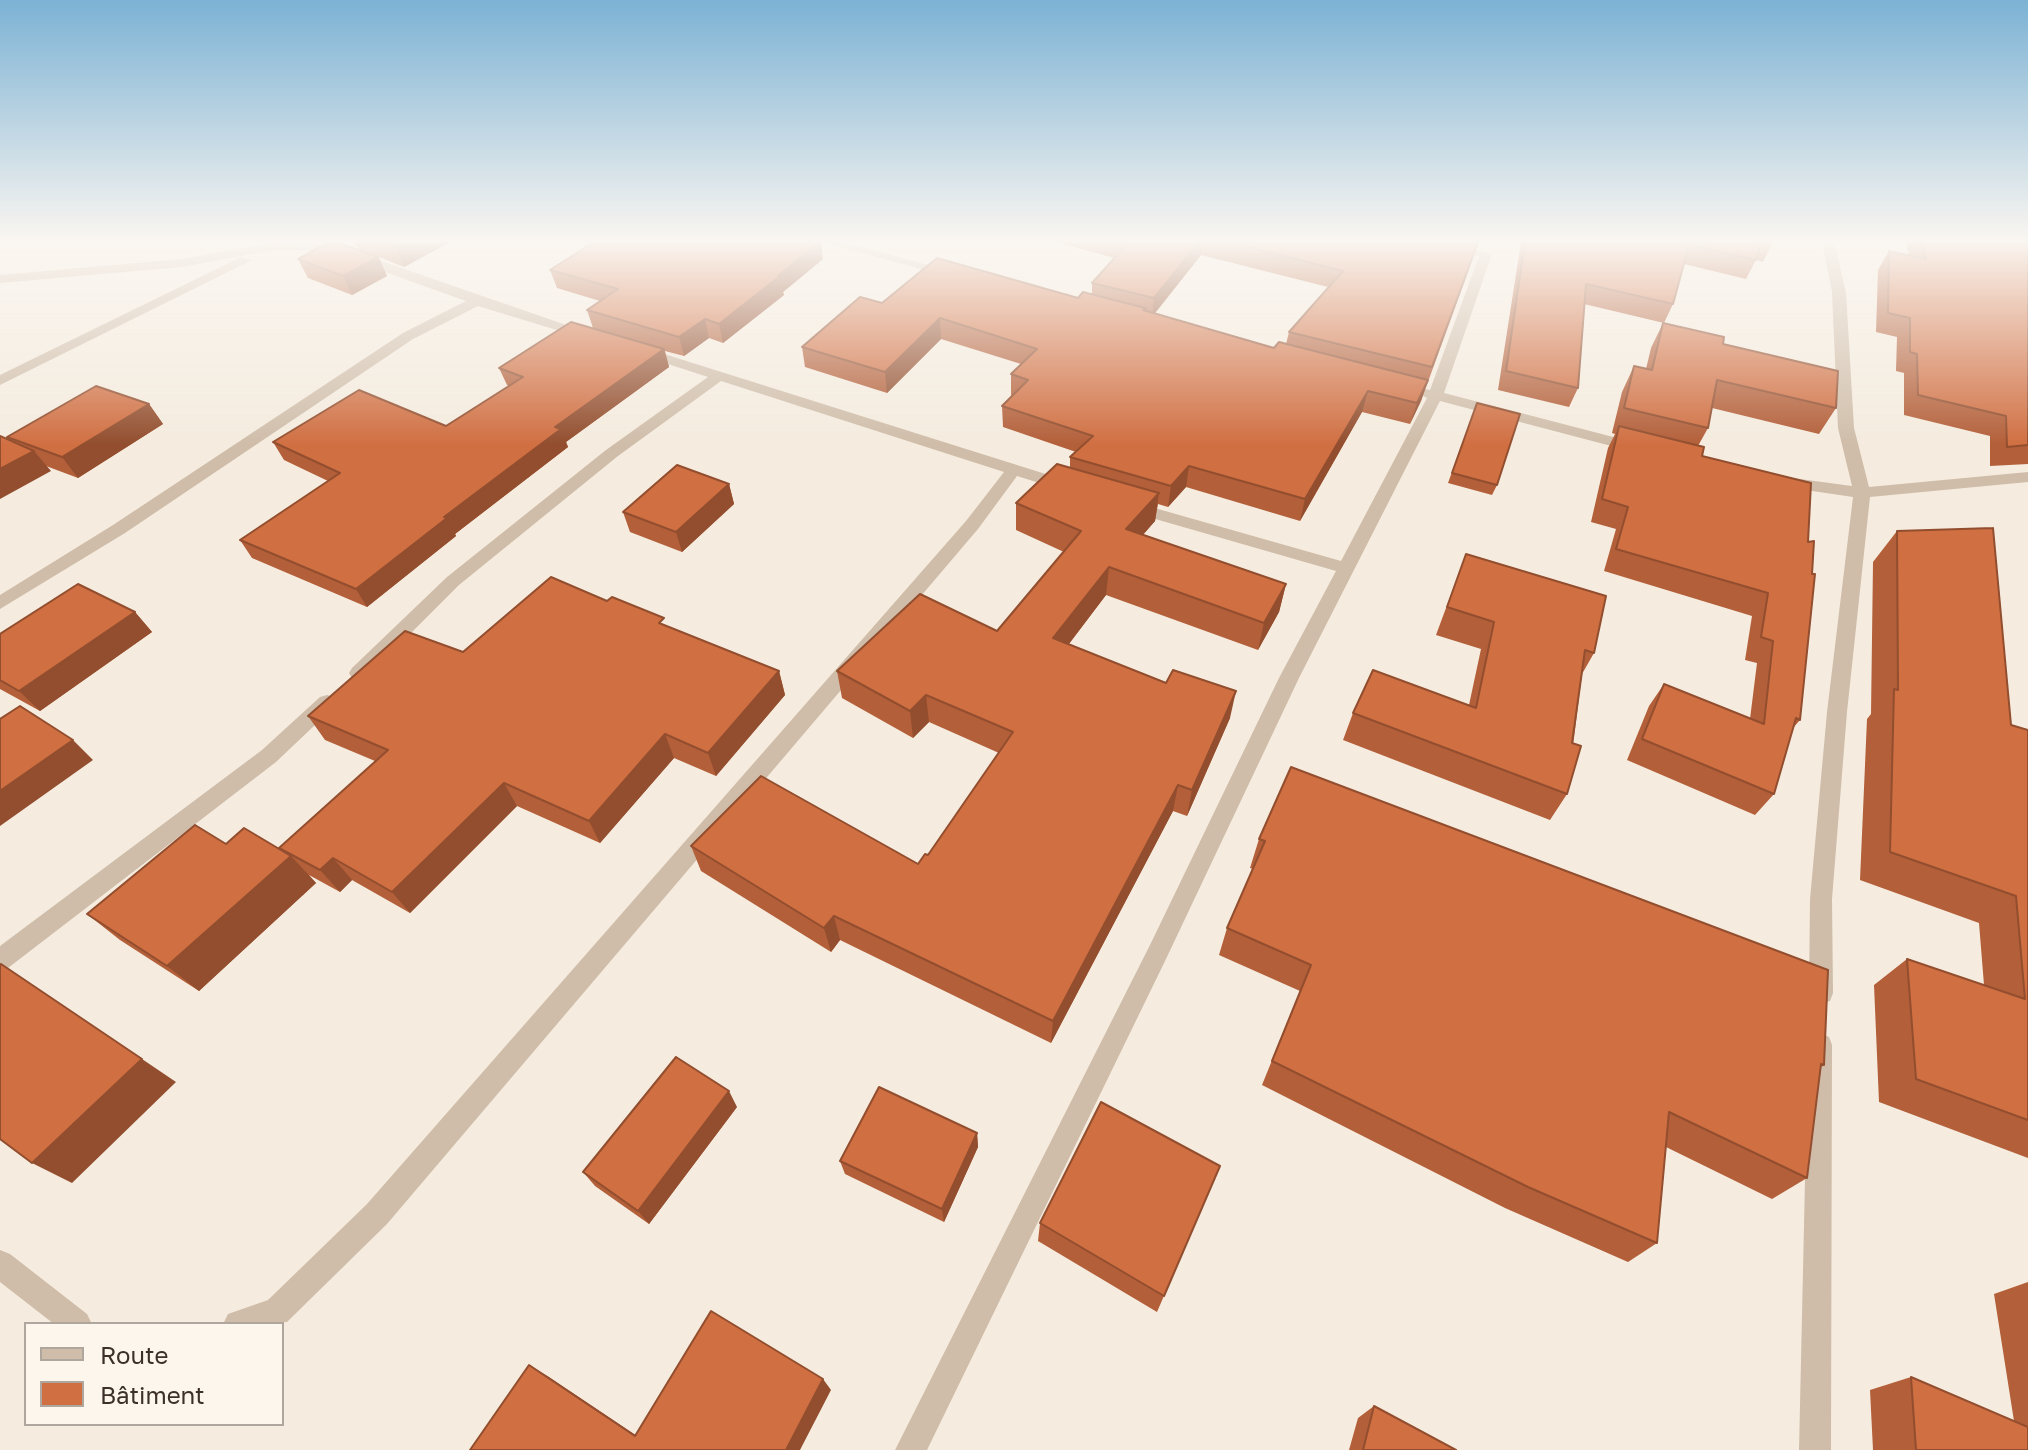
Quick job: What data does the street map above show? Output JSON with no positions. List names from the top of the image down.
{
  "legend": ["Route", "Bâtiment"]
}
